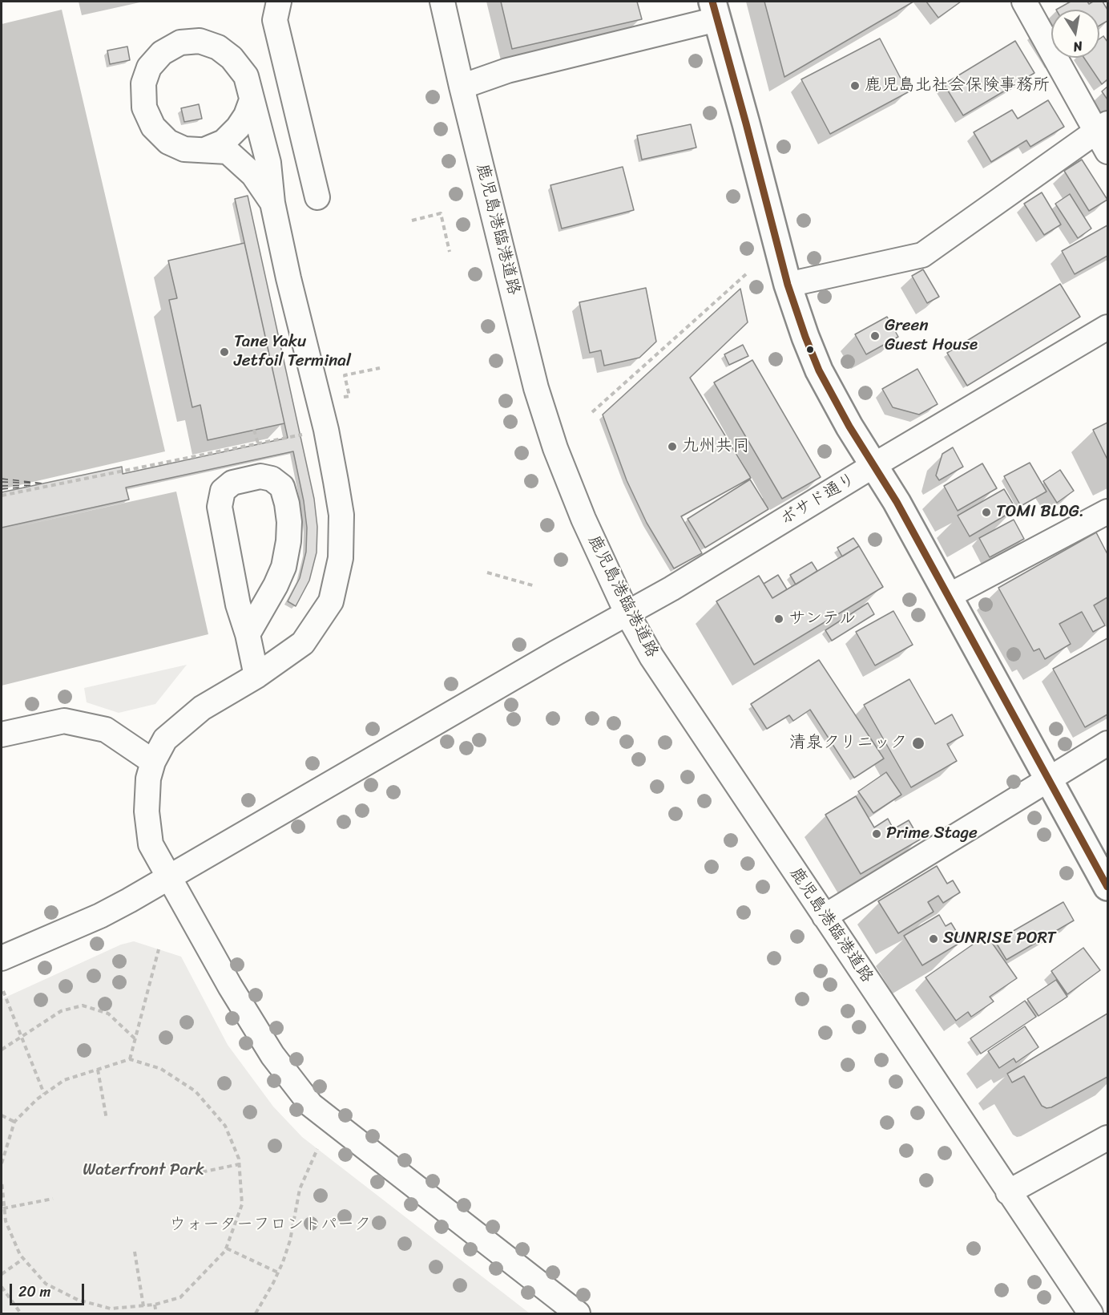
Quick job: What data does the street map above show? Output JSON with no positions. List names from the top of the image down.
{
  "streets": {
    "street": ["鹿児島港臨港道路", "ボサド通り"]
  },
  "crossings": [
    ["鹿児島港臨港道路", "ボサド通り"]
  ],
  "parks": ["Waterfront Park", "ウォーターフロントパーク"],
  "places": [
    "鹿児島北社会保険事務所",
    "Green Guest House",
    "Tane Yaku Jetfoil Terminal",
    "九州共同",
    "TOMI BLDG.",
    "サンテル",
    "清泉クリニック",
    "Prime Stage",
    "SUNRISE PORT"
  ],
  "scale_bar": "20 m",
  "north": "bottom"
}
